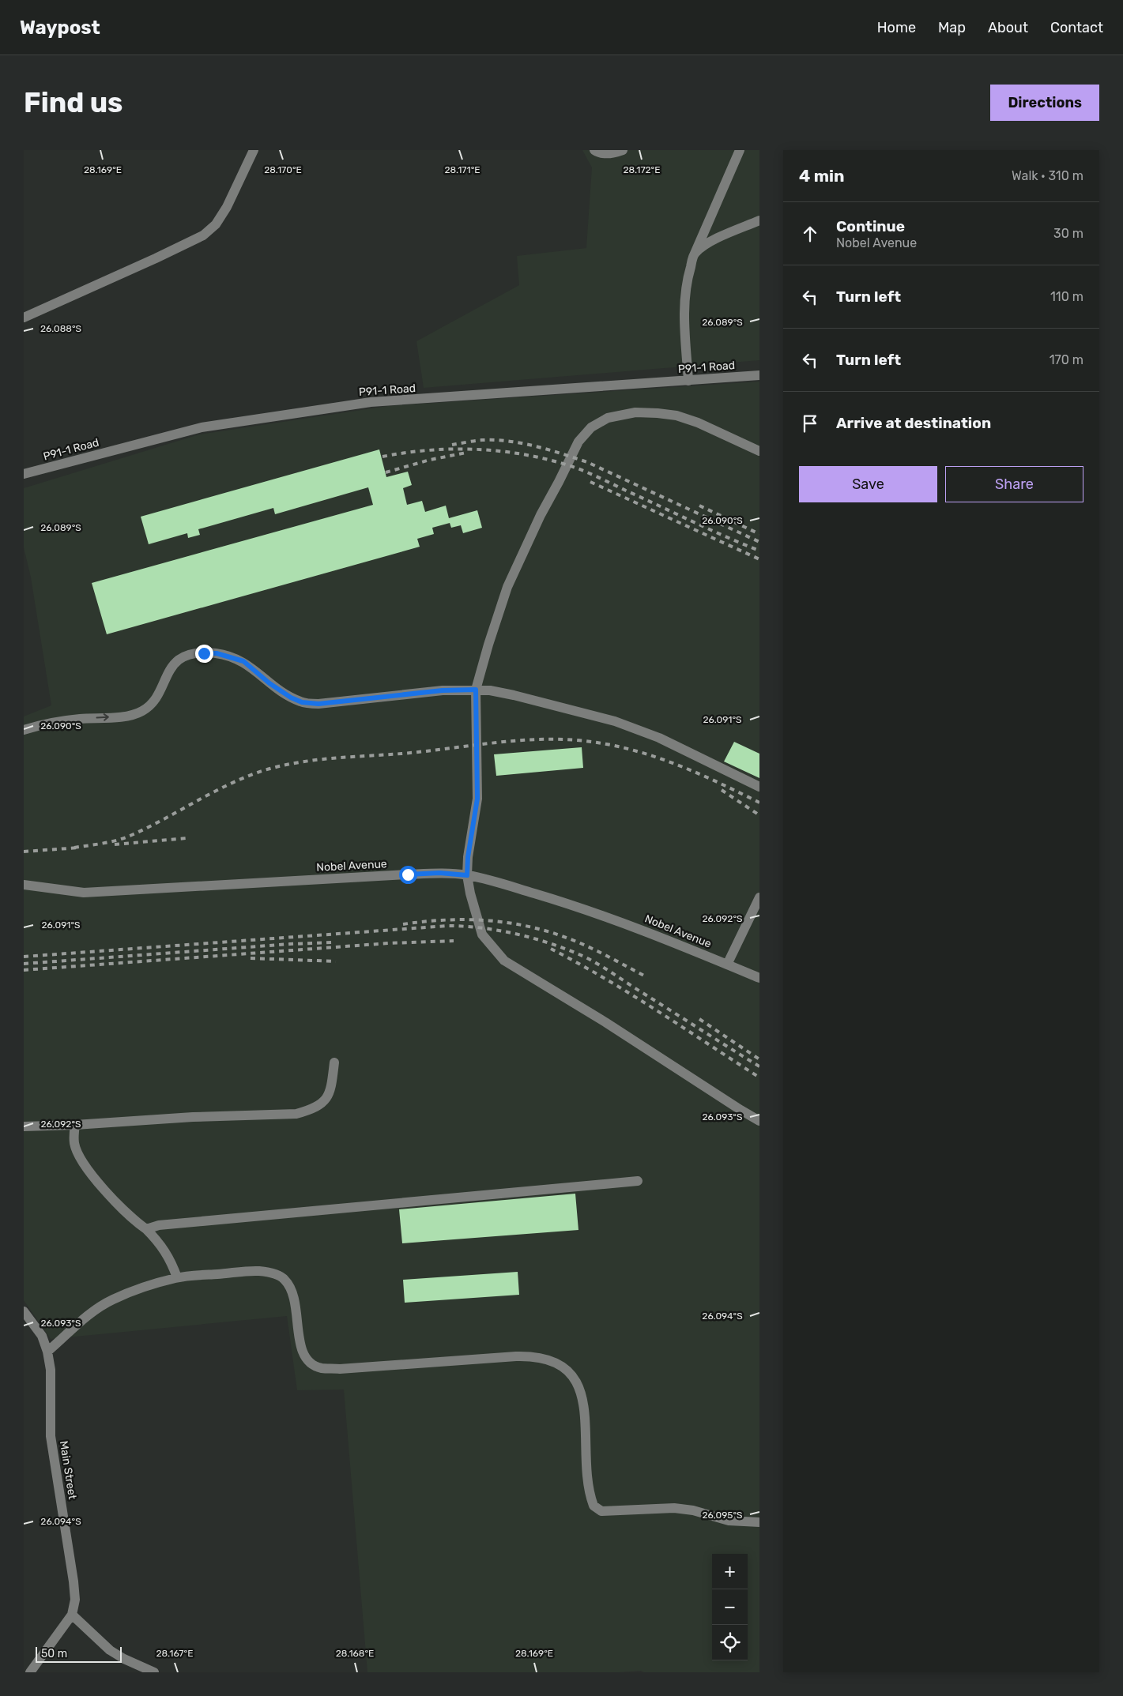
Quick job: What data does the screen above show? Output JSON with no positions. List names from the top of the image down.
{
  "streets": {
    "street": ["P91-1 Road", "Nobel Avenue", "Main Street"]
  },
  "scale_bar": "50 m",
  "page": {
    "header": "Waypost",
    "nav": [
      "Home",
      "Map",
      "About",
      "Contact"
    ],
    "buttons": [
      "Directions",
      ["Save", "Share"]
    ],
    "title": "Find us",
    "heading": ["4 min", "Walk · 310 m"],
    "list": [
      ["Continue", "Nobel Avenue", "30 m"],
      ["Turn left", "110 m"],
      ["Turn left", "170 m"],
      "Arrive at destination"
    ],
    "map_buttons": ["+", "−"],
    "scale": "50 m"
  },
  "coordinates": [
    "28.169°E",
    "28.170°E",
    "28.171°E",
    "28.172°E",
    "26.089°S",
    "26.088°S",
    "26.090°S",
    "26.091°S",
    "26.092°S",
    "26.093°S",
    "26.094°S",
    "26.095°S",
    "28.167°E",
    "28.168°E"
  ]
}
